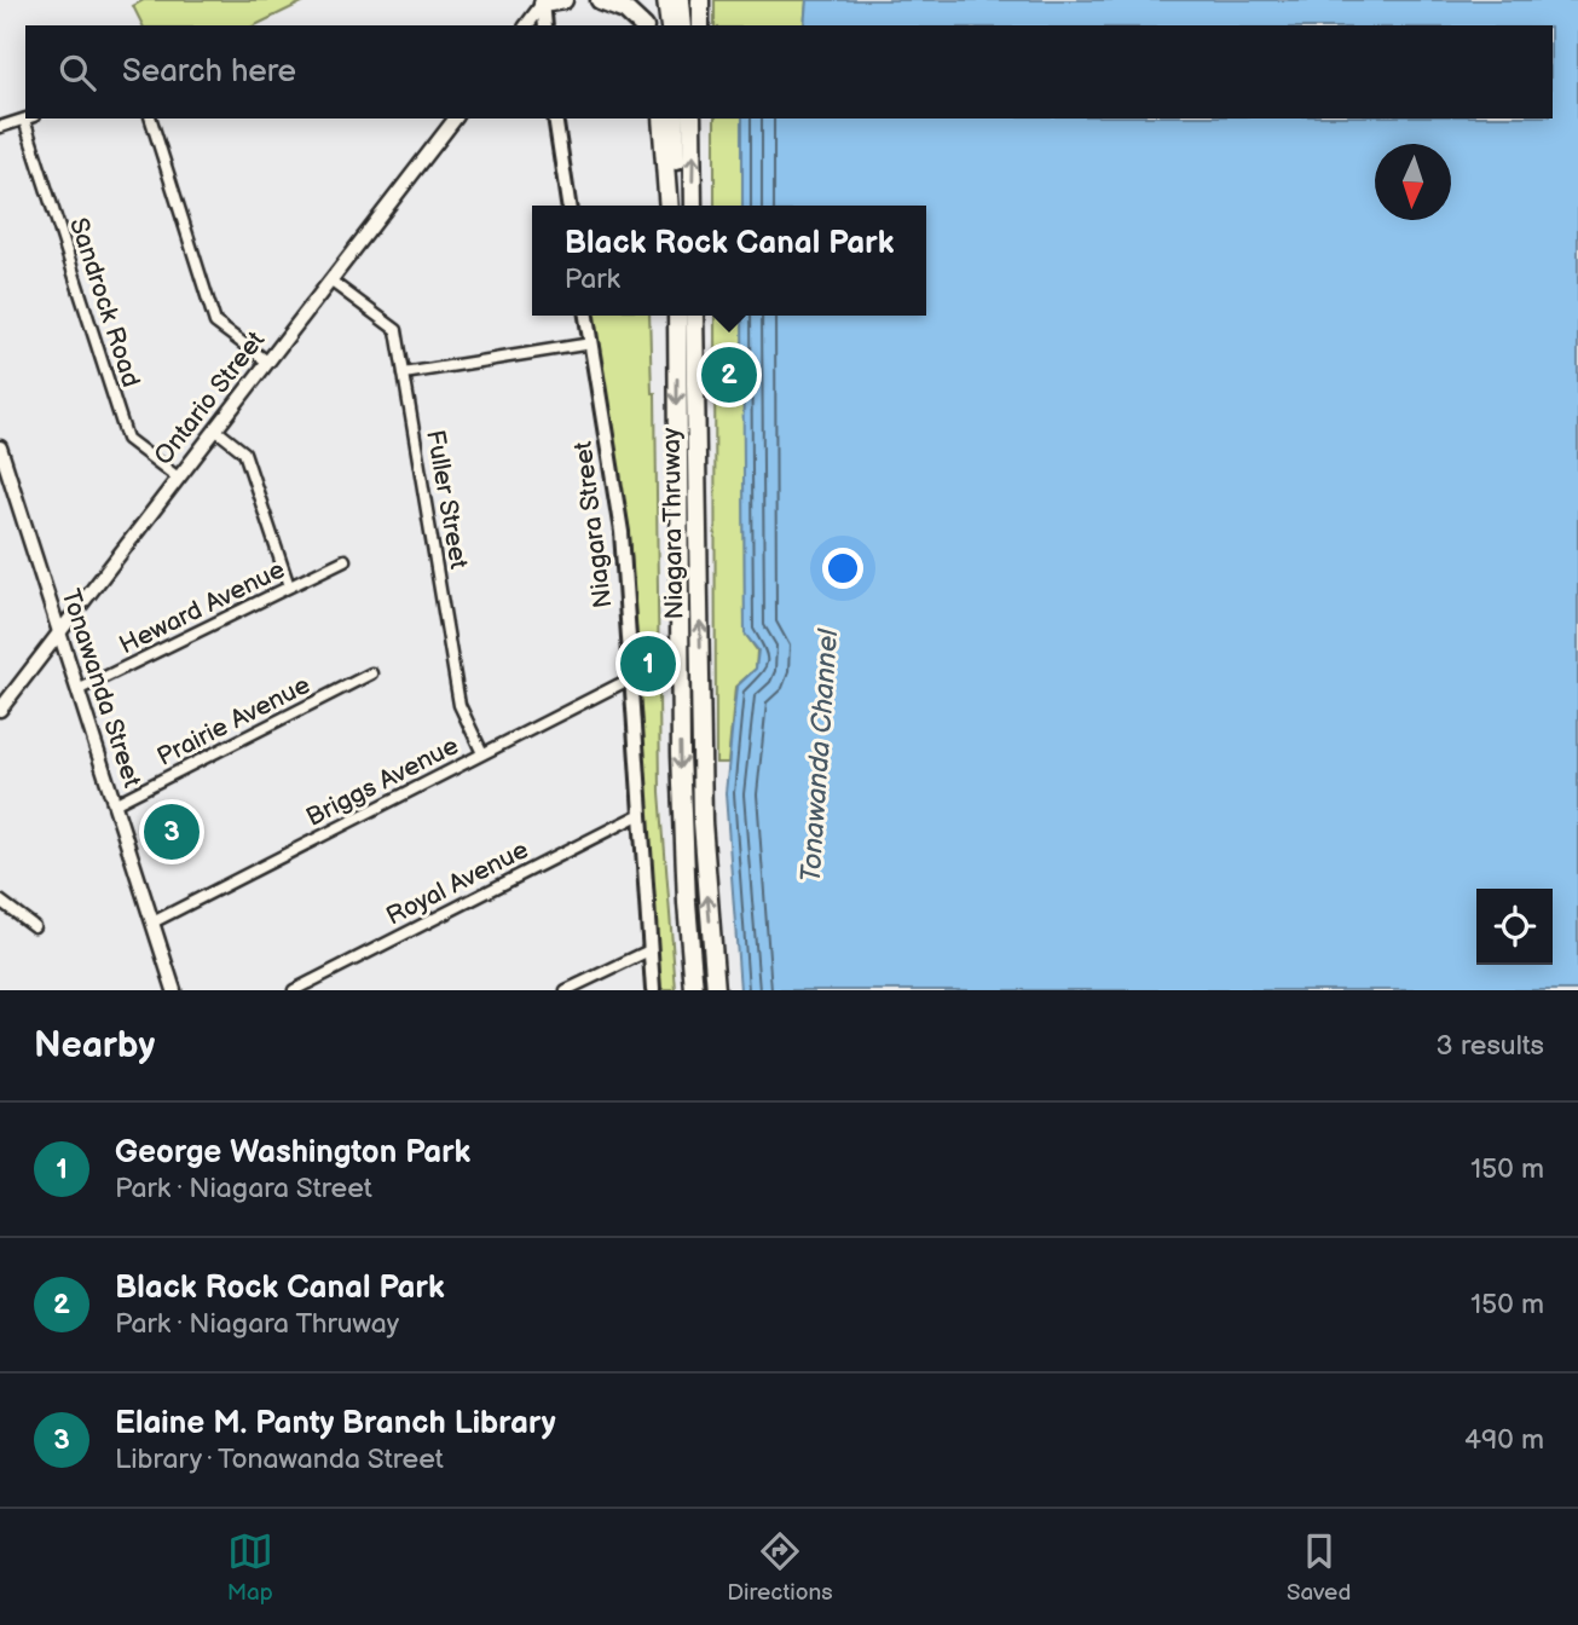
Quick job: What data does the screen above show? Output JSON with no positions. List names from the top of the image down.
{
  "streets": {
    "highway": ["Niagara Thruway"],
    "main road": ["Niagara Street"],
    "street": [
      "Sandrock Road",
      "Ontario Street",
      "Fuller Street",
      "Heward Avenue",
      "Tonawanda Street",
      "Prairie Avenue",
      "Briggs Avenue",
      "Royal Avenue"
    ]
  },
  "crossings": [
    ["Sandrock Road", "Ontario Street"],
    ["Ontario Street", "Fuller Street"],
    ["Ontario Street", "Tonawanda Street"],
    ["Fuller Street", "Briggs Avenue"],
    ["Niagara Street", "Briggs Avenue"],
    ["Niagara Street", "Royal Avenue"],
    ["Heward Avenue", "Tonawanda Street"],
    ["Tonawanda Street", "Prairie Avenue"],
    ["Tonawanda Street", "Briggs Avenue"]
  ],
  "water": ["Tonawanda Channel"],
  "north": "bottom",
  "page": {
    "search": "Search here",
    "popup": ["Black Rock Canal Park", "Park"],
    "pins": ["2", "1", "3"],
    "heading": ["Nearby", "3 results"],
    "list": [
      {
        "mark": "1",
        "name": "George Washington Park",
        "note": "Park · Niagara Street",
        "value": "150 m"
      },
      {
        "mark": "2",
        "name": "Black Rock Canal Park",
        "note": "Park · Niagara Thruway",
        "value": "150 m"
      },
      {
        "mark": "3",
        "name": "Elaine M. Panty Branch Library",
        "note": "Library · Tonawanda Street",
        "value": "490 m"
      }
    ],
    "nav": ["Map", "Directions", "Saved"]
  }
}
